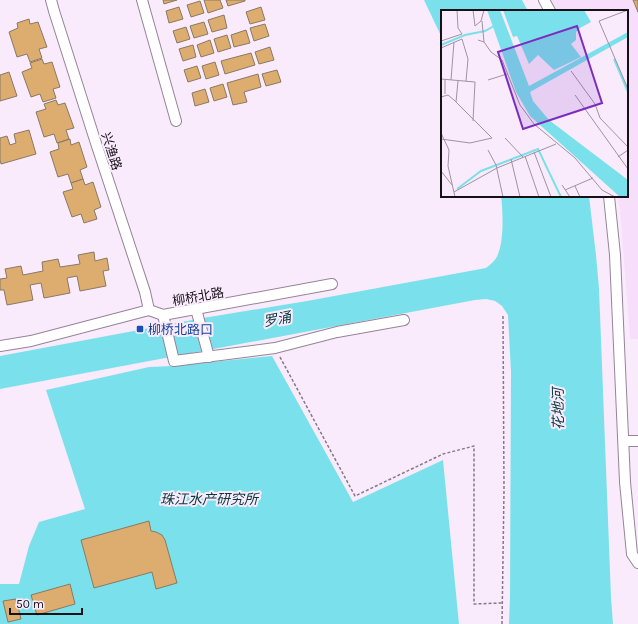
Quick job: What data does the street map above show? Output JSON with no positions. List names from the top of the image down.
{
  "streets": {
    "street": ["兴渔路", "柳桥北路"]
  },
  "crossings": [
    ["兴渔路", "柳桥北路"]
  ],
  "water": ["罗涌", "花地河", "珠江水产研究所"],
  "places": {
    "transit": ["柳桥北路口"]
  },
  "scale_bar": "50 m"
}
